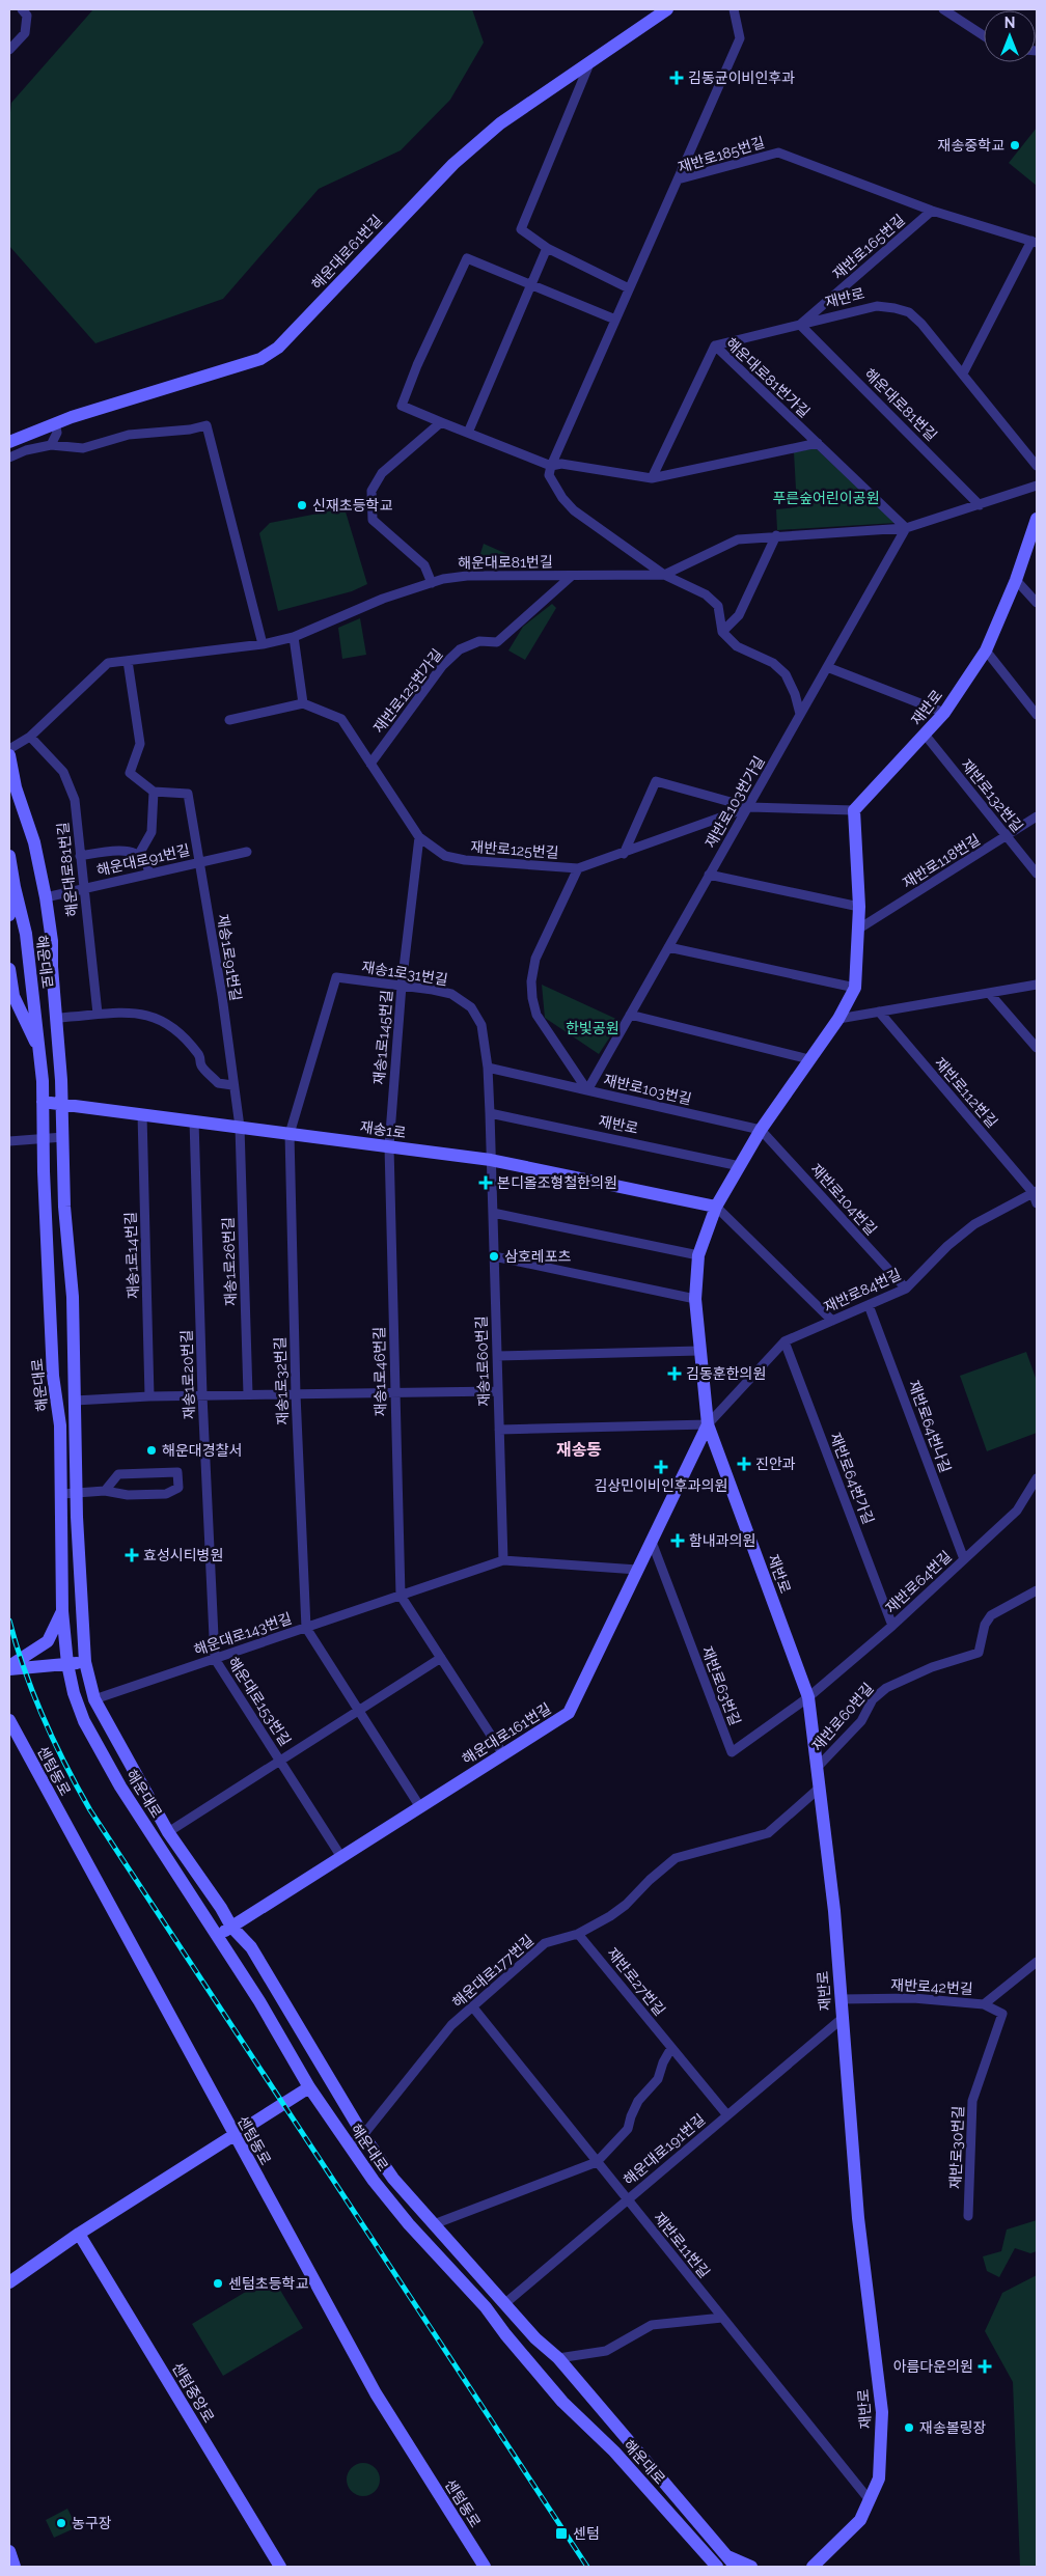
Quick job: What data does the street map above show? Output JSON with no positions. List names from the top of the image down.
{
  "streets": {
    "main road": [
      "해운대로61번길",
      "재반로",
      "해운대로",
      "재송1로",
      "해운대로161번길",
      "센텀동로",
      "센텀중앙로"
    ],
    "street": [
      "재반로185번길",
      "재반로165번길",
      "해운대로81번가길",
      "해운대로81번길",
      "재반로125번가길",
      "재반로132번길",
      "재반로103번가길",
      "재반로125번길",
      "해운대로91번길",
      "재반로118번길",
      "재송1로91번길",
      "재송1로31번길",
      "재송1로145번길",
      "재반로103번길",
      "재반로112번길",
      "재반로104번길",
      "재송1로14번길",
      "재송1로26번길",
      "재반로84번길",
      "재송1로60번길",
      "재송1로46번길",
      "재송1로20번길",
      "재송1로32번길",
      "재반로64번나길",
      "재반로64번가길",
      "재반로64번길",
      "해운대로143번길",
      "재반로63번길",
      "해운대로153번길",
      "재반로60번길",
      "해운대로177번길",
      "재반로27번길",
      "재반로42번길",
      "재반로30번길",
      "해운대로191번길",
      "재반로11번길"
    ]
  },
  "crossings": [
    ["재반로185번길", "재반로165번길"],
    ["재반로165번길", "재반로"],
    ["재반로165번길", "해운대로81번길"],
    ["재반로", "해운대로81번가길"],
    ["재반로", "해운대로81번길"],
    ["재반로", "재반로132번길"],
    ["재반로", "재반로125번길"],
    ["재반로", "재반로118번길"],
    ["재반로", "재송1로31번길"],
    ["재반로", "재반로103번길"],
    ["재반로", "재송1로"],
    ["재반로", "재반로104번길"],
    ["재반로", "재반로84번길"],
    ["재반로", "재반로64번길"],
    ["재반로", "재반로63번길"],
    ["재반로", "재반로60번길"],
    ["재반로", "해운대로161번길"],
    ["재반로", "해운대로177번길"],
    ["재반로", "재반로42번길"],
    ["재반로", "해운대로191번길"],
    ["재반로", "재반로11번길"],
    ["해운대로81번가길", "해운대로81번길"],
    ["해운대로81번가길", "재반로103번가길"],
    ["해운대로81번길", "재반로125번가길"],
    ["해운대로81번길", "재반로103번가길"],
    ["해운대로81번길", "해운대로91번길"],
    ["재반로125번가길", "재반로125번길"],
    ["재반로132번길", "재반로118번길"],
    ["재반로103번가길", "재반로125번길"],
    ["재반로103번가길", "재반로103번길"],
    ["재반로125번길", "재송1로145번길"],
    ["재반로125번길", "재반로103번길"],
    ["해운대로91번길", "재송1로91번길"],
    ["해운대로91번길", "해운대로"],
    ["재송1로91번길", "재송1로"],
    ["재송1로91번길", "재송1로26번길"],
    ["해운대로", "재송1로"],
    ["해운대로", "해운대로143번길"],
    ["해운대로", "해운대로153번길"],
    ["해운대로", "해운대로161번길"],
    ["해운대로", "해운대로177번길"],
    ["해운대로", "해운대로191번길"],
    ["재송1로31번길", "재송1로145번길"],
    ["재송1로31번길", "재송1로"],
    ["재송1로31번길", "재송1로60번길"],
    ["재송1로31번길", "재송1로32번길"],
    ["재송1로145번길", "재송1로"],
    ["재송1로145번길", "재송1로46번길"],
    ["재반로103번길", "재반로104번길"],
    ["재반로112번길", "재반로84번길"],
    ["재송1로", "재송1로14번길"],
    ["재송1로", "재송1로26번길"],
    ["재송1로", "재송1로60번길"],
    ["재송1로", "재송1로46번길"],
    ["재송1로", "재송1로20번길"],
    ["재송1로", "재송1로32번길"],
    ["재반로104번길", "재반로84번길"],
    ["재반로84번길", "재반로64번나길"],
    ["재반로84번길", "재반로64번가길"],
    ["재반로84번길", "해운대로161번길"],
    ["재송1로60번길", "해운대로143번길"],
    ["재송1로46번길", "해운대로143번길"],
    ["재송1로20번길", "해운대로143번길"],
    ["재송1로20번길", "해운대로153번길"],
    ["재송1로32번길", "해운대로143번길"],
    ["재반로64번나길", "재반로64번길"],
    ["재반로64번가길", "재반로64번길"],
    ["재반로64번길", "재반로63번길"],
    ["해운대로143번길", "해운대로153번길"],
    ["해운대로143번길", "해운대로161번길"],
    ["재반로63번길", "해운대로161번길"],
    ["해운대로153번길", "해운대로161번길"],
    ["해운대로177번길", "재반로27번길"],
    ["해운대로177번길", "재반로11번길"],
    ["재반로27번길", "해운대로191번길"],
    ["재반로42번길", "재반로30번길"],
    ["해운대로191번길", "재반로11번길"]
  ],
  "districts": ["재송동"],
  "parks": ["푸른숲어린이공원", "한빛공원"],
  "places": {
    "health": [
      "김동균이비인후과",
      "본디올조형철한의원",
      "김동훈한의원",
      "진안과",
      "김상민이비인후과의원",
      "함내과의원",
      "효성시티병원",
      "아름다운의원"
    ],
    "other": [
      "재송중학교",
      "신재초등학교",
      "삼호레포츠",
      "해운대경찰서",
      "센텀초등학교",
      "재송볼링장",
      "농구장"
    ],
    "transit": ["센텀"]
  },
  "north": "top"
}
